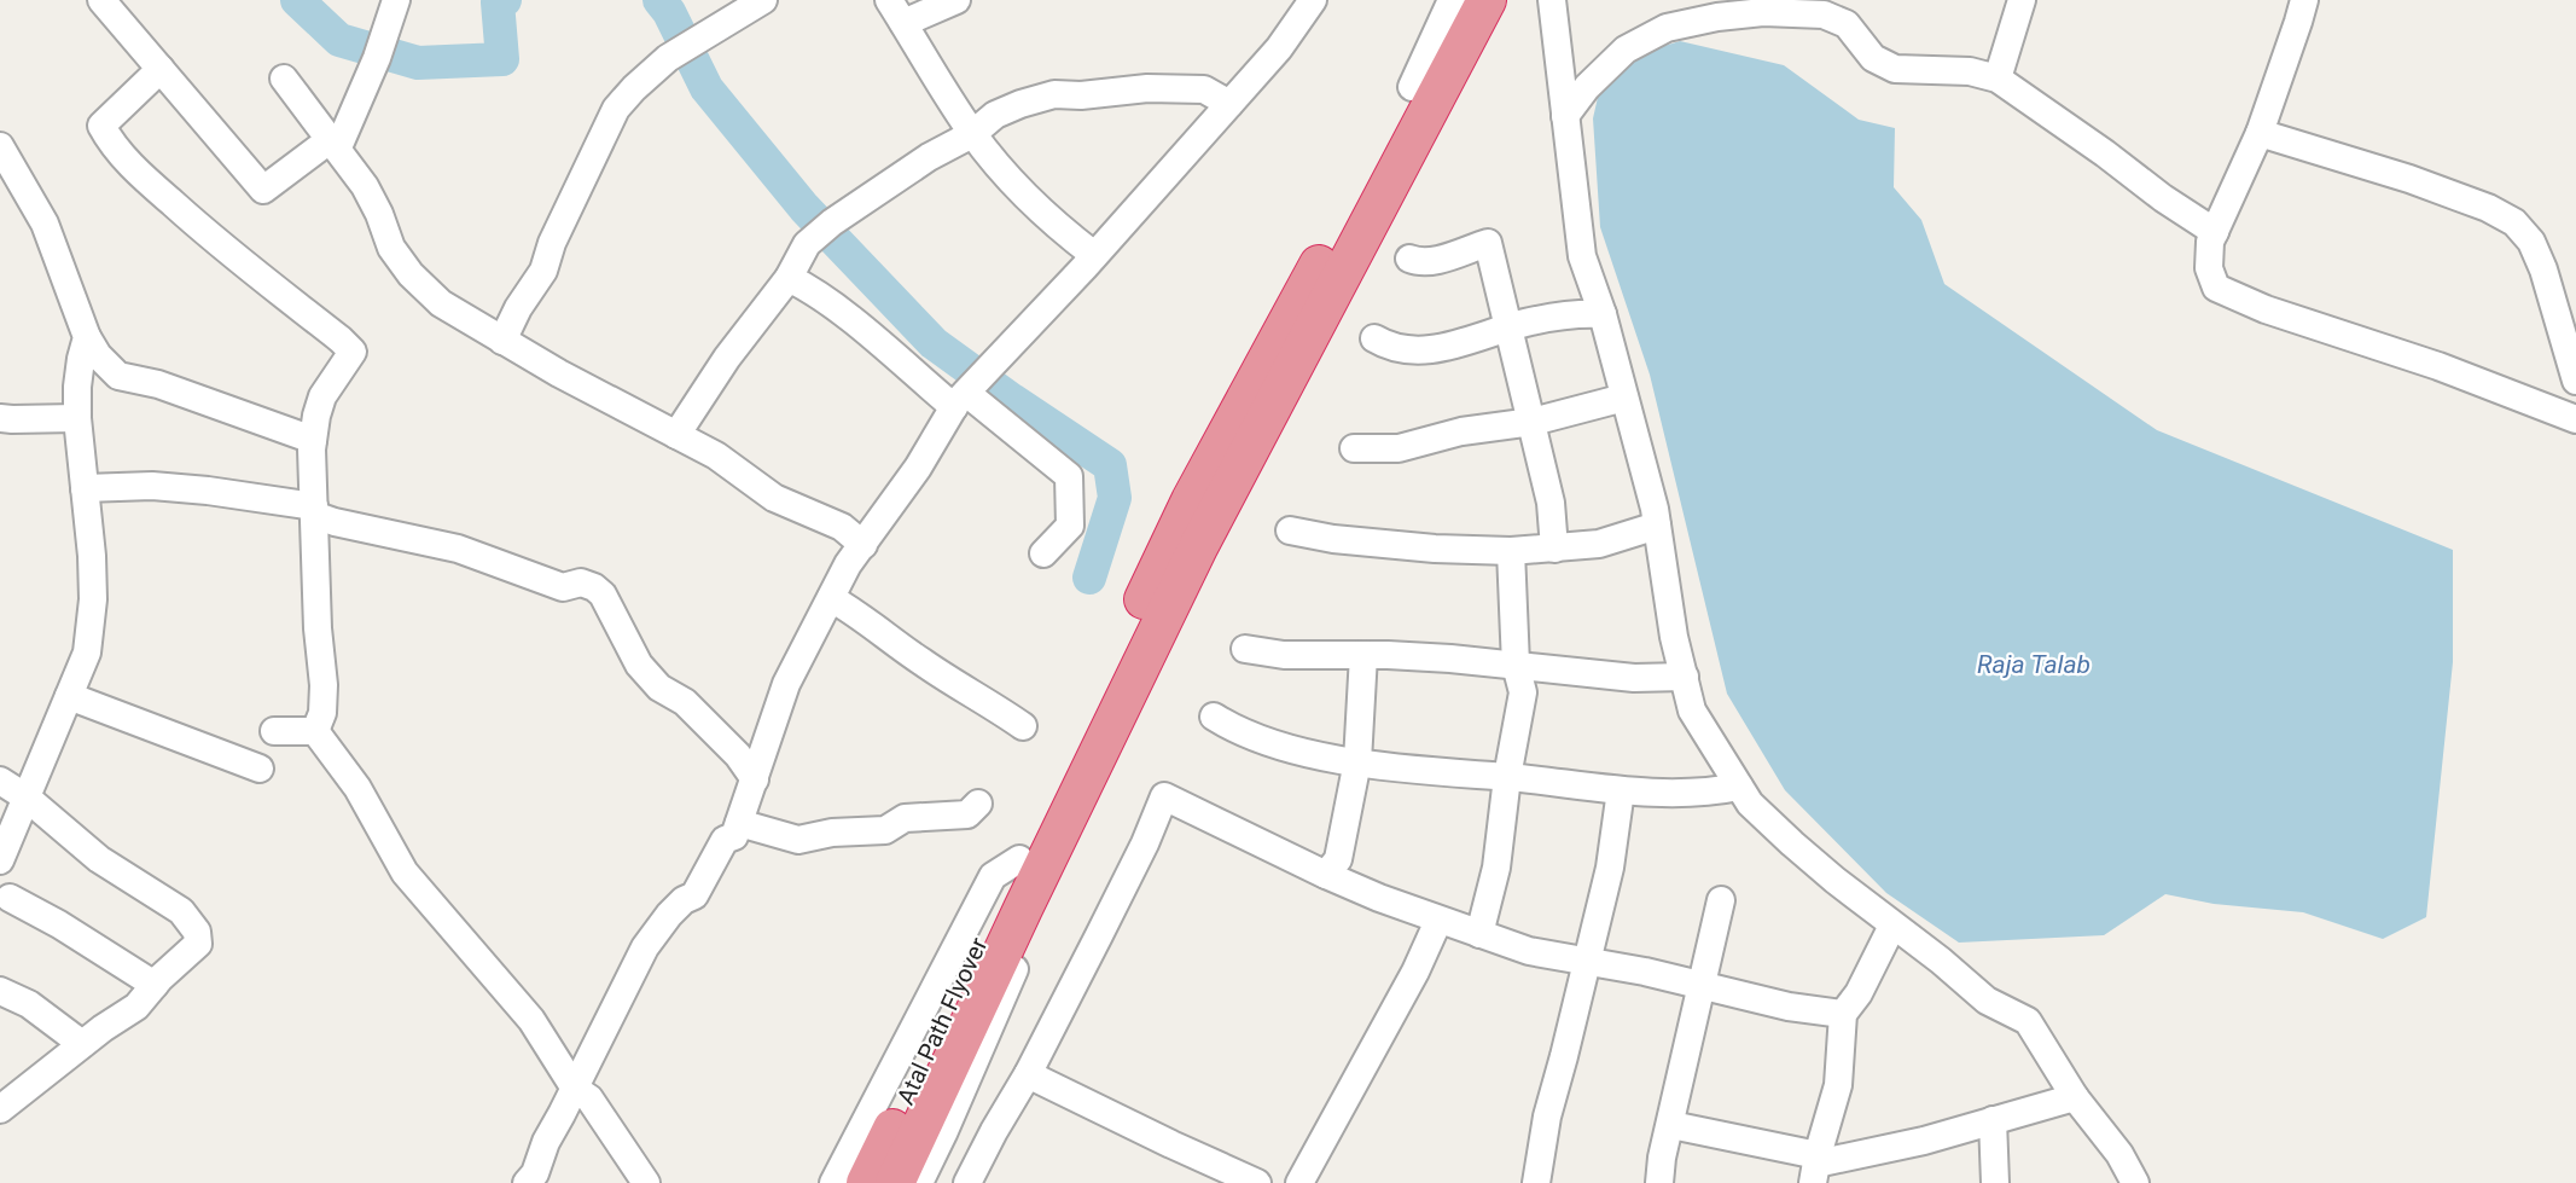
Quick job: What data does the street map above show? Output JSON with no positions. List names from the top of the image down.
{
  "streets": {
    "highway": ["Atal Path Flyover"]
  },
  "water": ["Raja Talab"]
}
